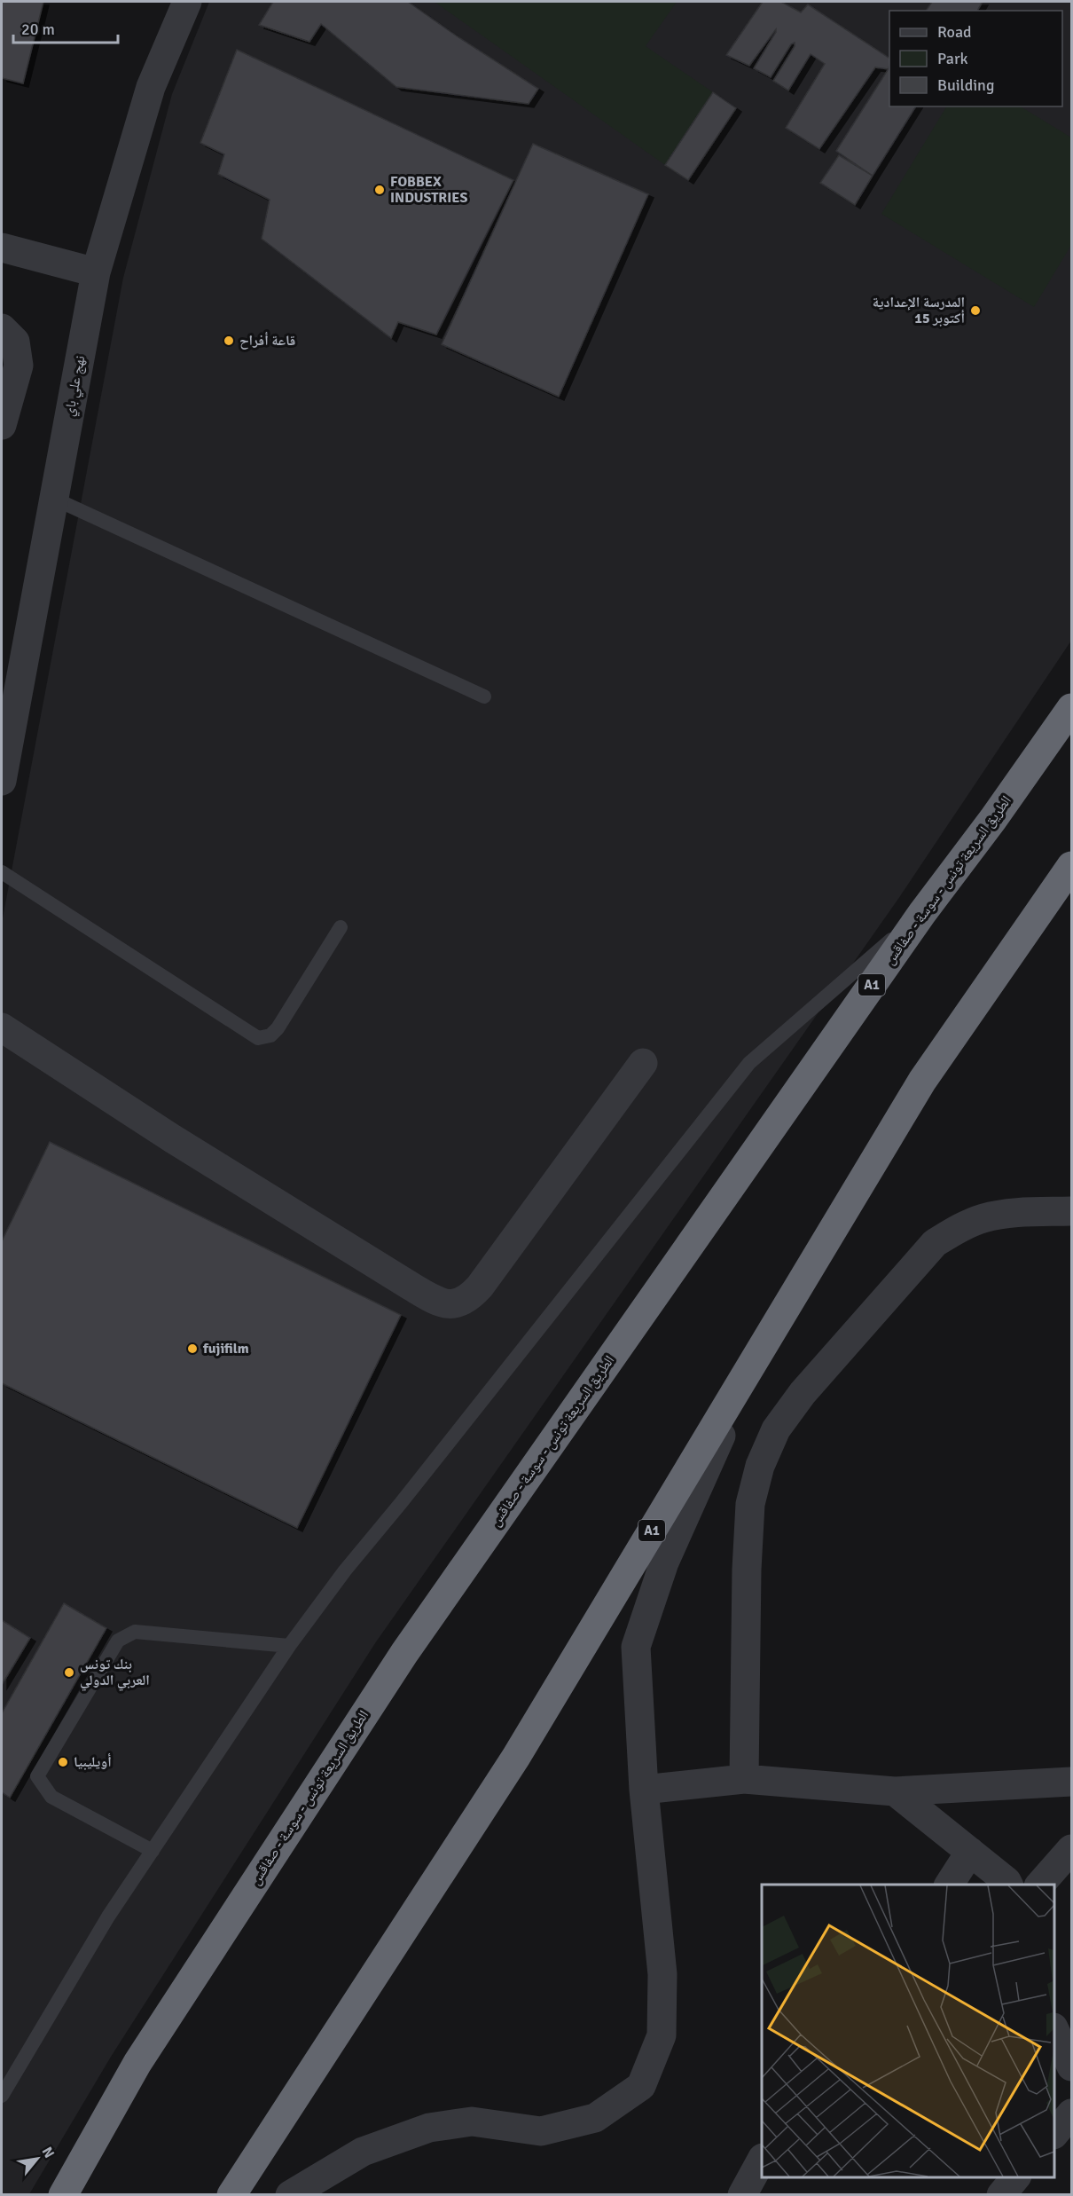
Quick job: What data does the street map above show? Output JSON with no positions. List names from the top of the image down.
{
  "streets": {
    "highway": ["الطريق السريعة تونس - سوسة - صفاقس", "A1"],
    "street": ["نهج علي باي"]
  },
  "places": [
    "FOBBEX INDUSTRIES",
    "المدرسة الإعدادية 15 أكتوبر",
    "قاعة أفراح",
    "fujifilm",
    "بنك تونس العربي الدولي",
    "أويليبيا"
  ],
  "legend": ["Road", "Park", "Building"],
  "scale_bar": "20 m",
  "north": "top right"
}
